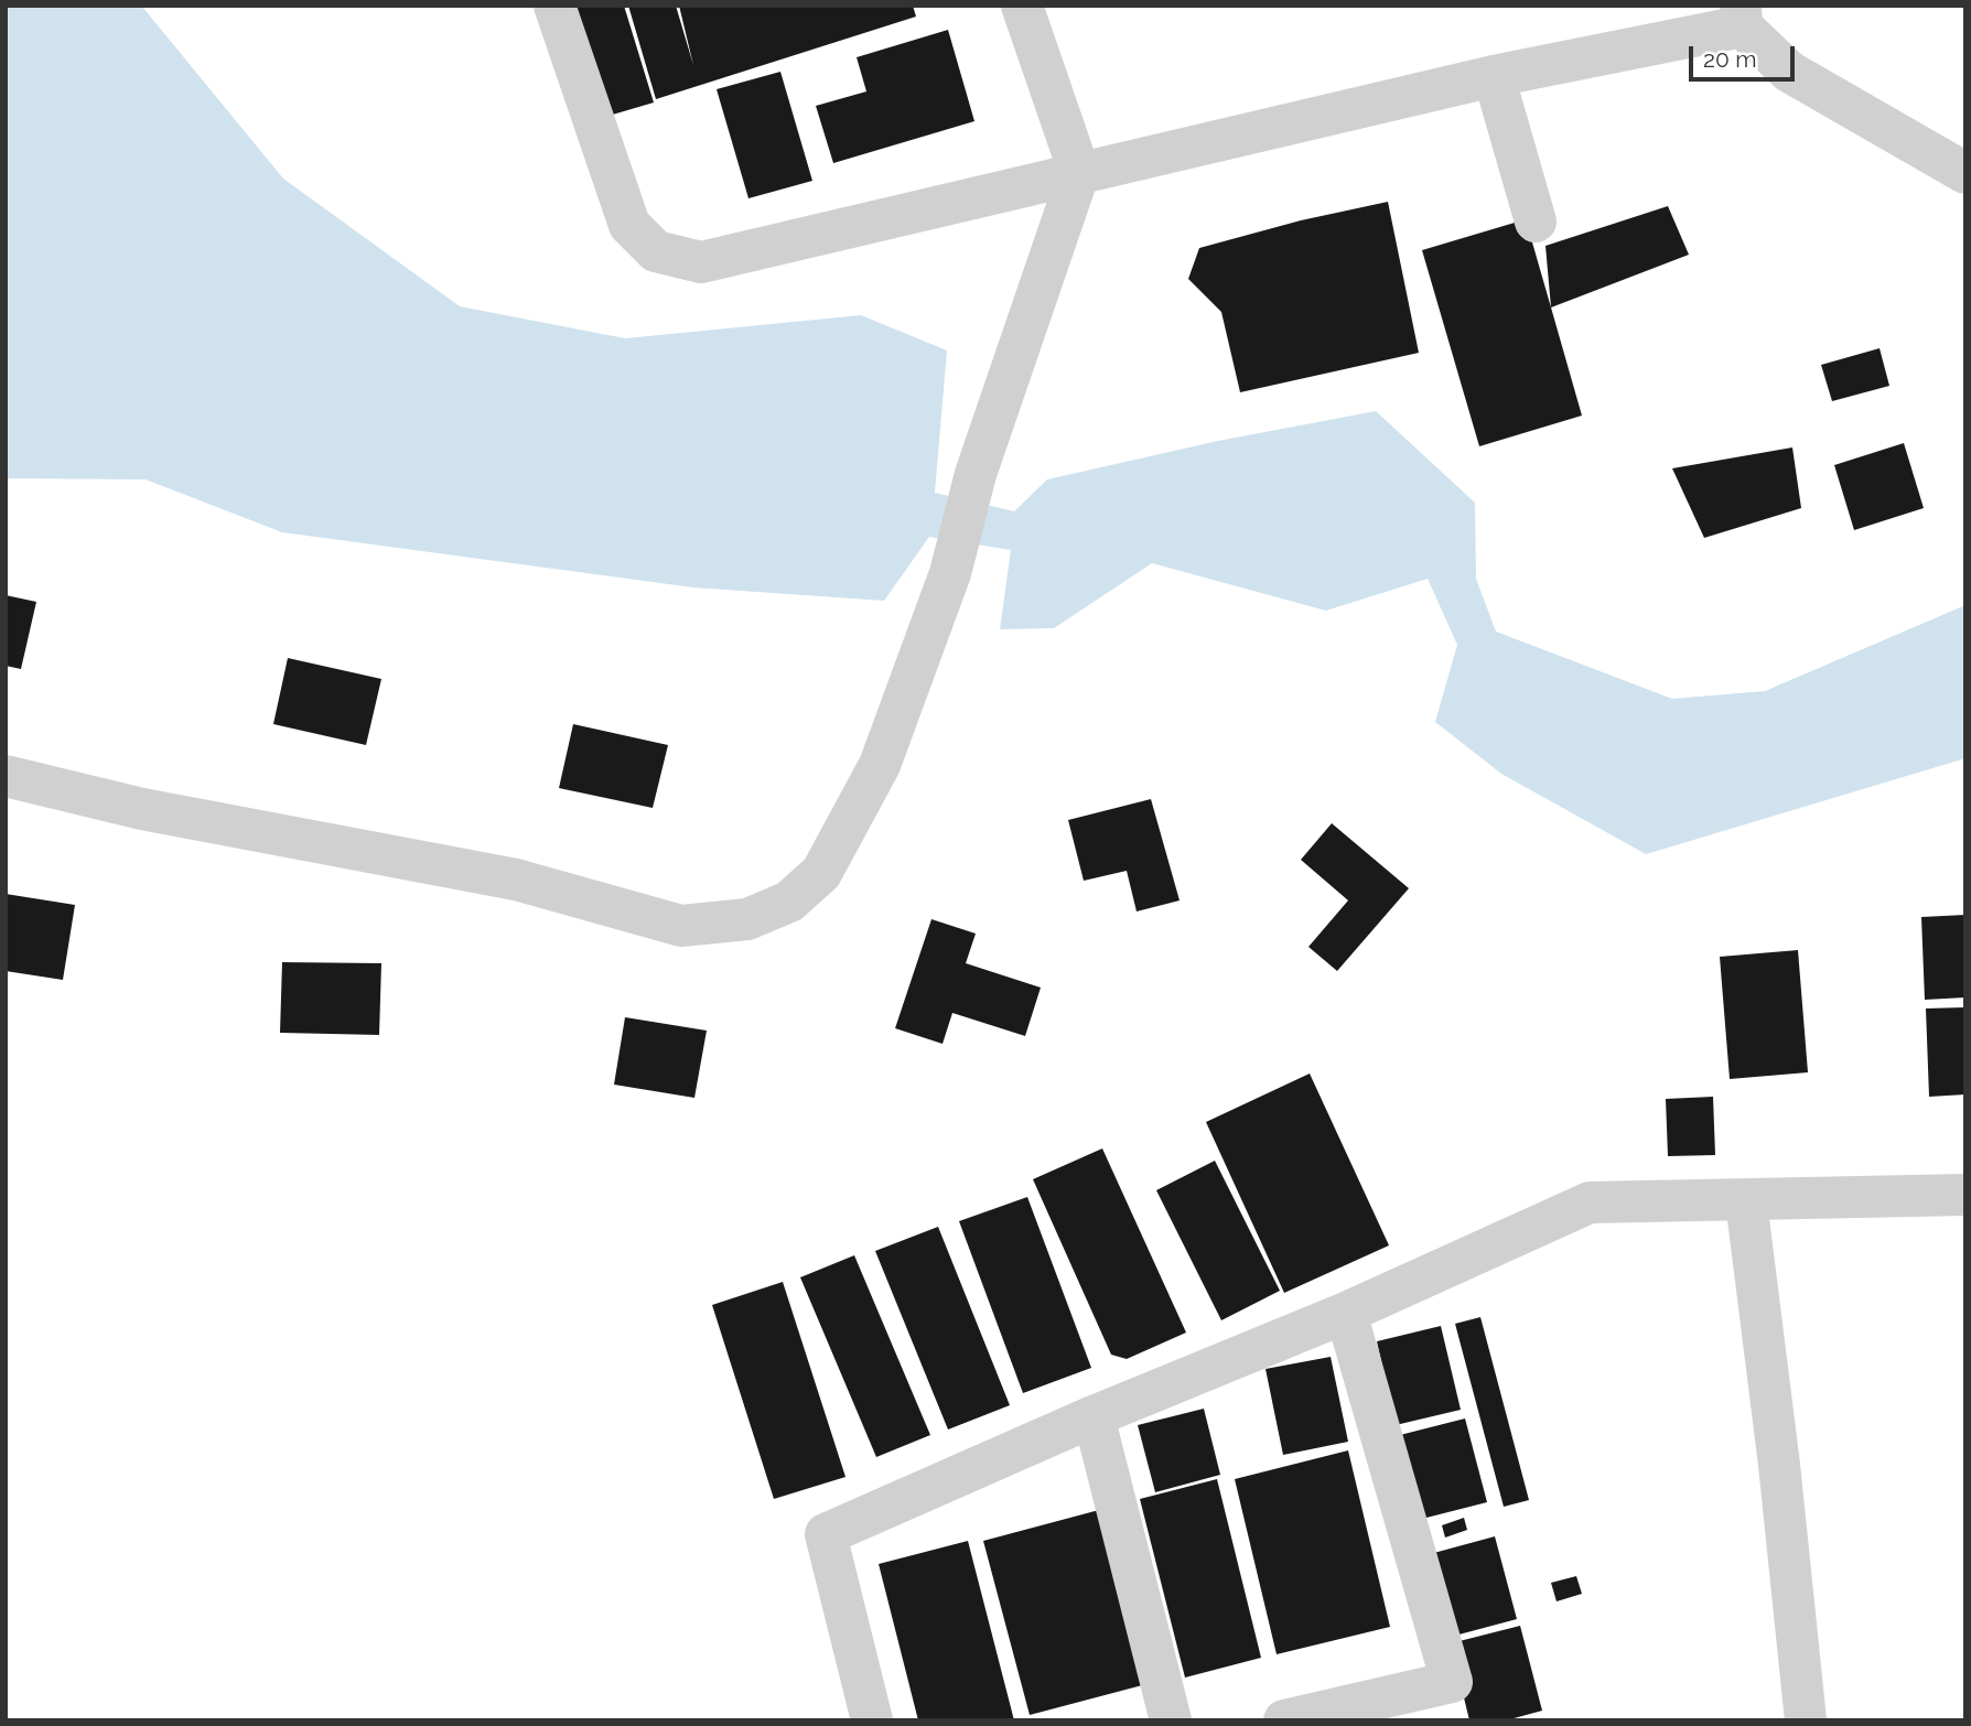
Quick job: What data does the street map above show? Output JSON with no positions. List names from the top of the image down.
{
  "scale_bar": "20 m"
}
